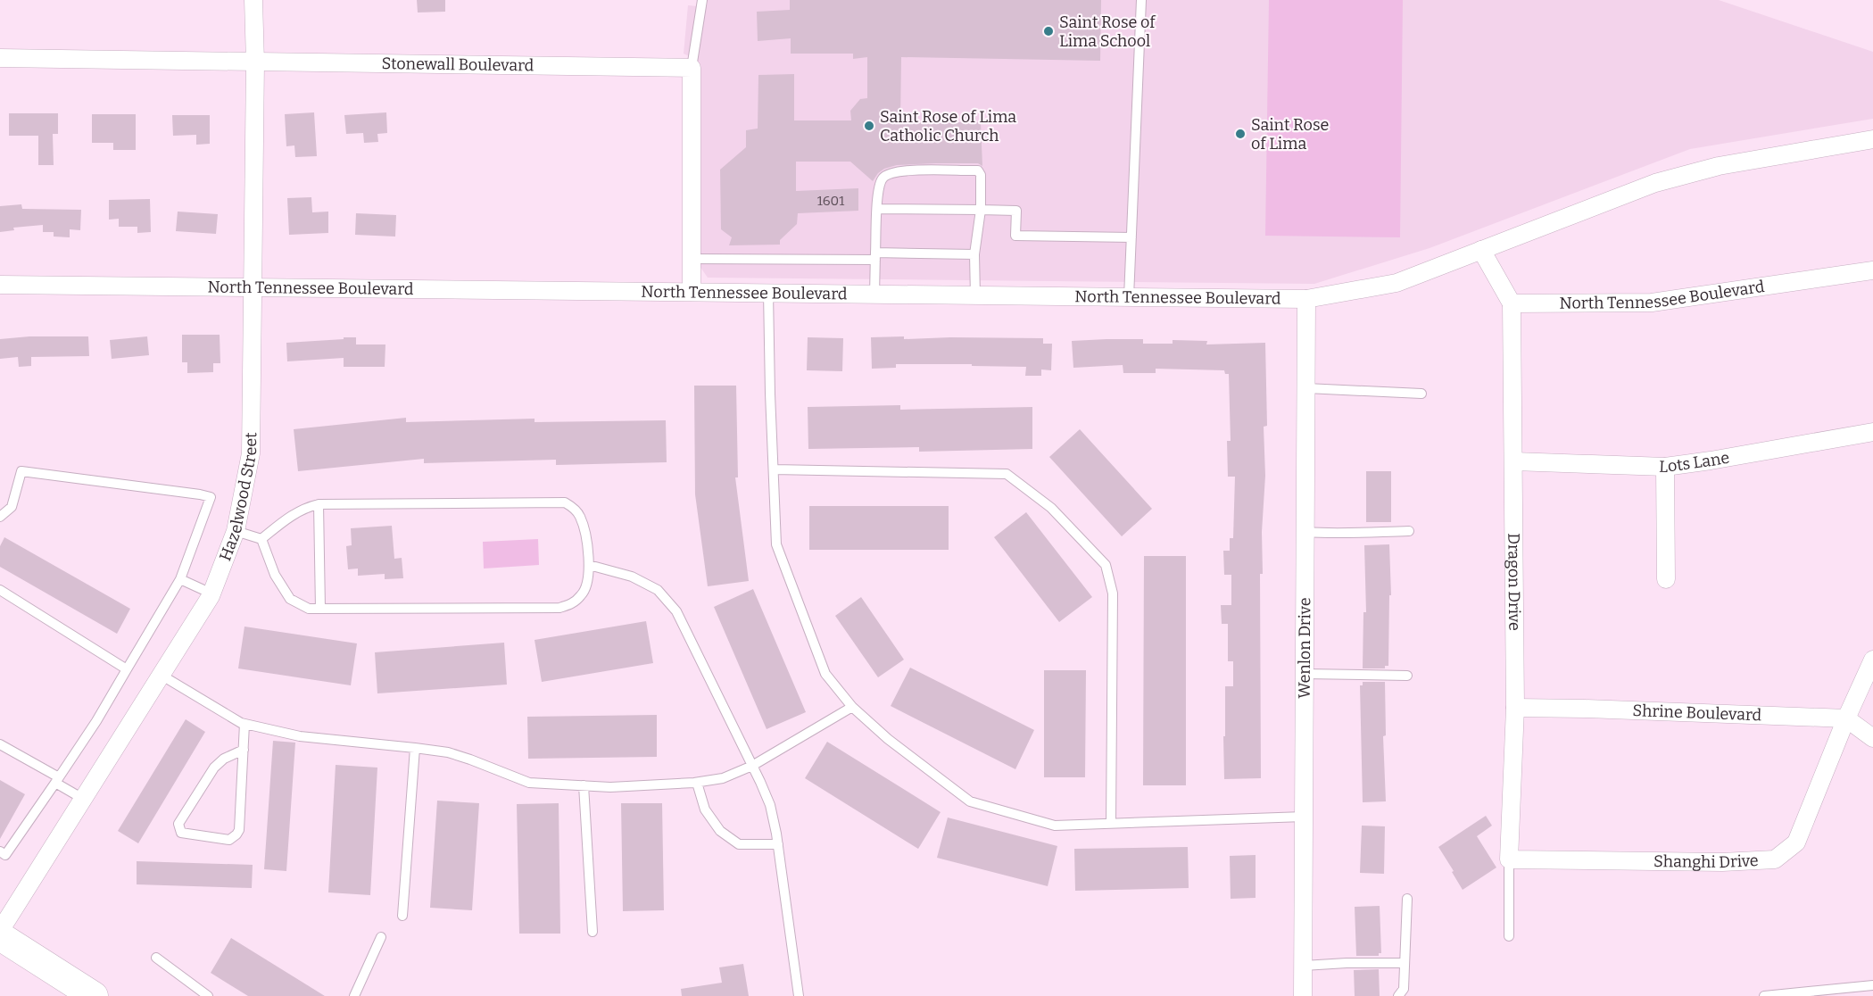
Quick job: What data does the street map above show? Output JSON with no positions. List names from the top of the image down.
{
  "streets": {
    "street": [
      "Stonewall Boulevard",
      "North Tennessee Boulevard",
      "Lots Lane",
      "Hazelwood Street",
      "Dragon Drive",
      "Wenlon Drive",
      "Shrine Boulevard",
      "Shanghi Drive"
    ]
  },
  "crossings": [
    ["Stonewall Boulevard", "Hazelwood Street"],
    ["North Tennessee Boulevard", "Hazelwood Street"],
    ["North Tennessee Boulevard", "Dragon Drive"],
    ["North Tennessee Boulevard", "Wenlon Drive"],
    ["Lots Lane", "Dragon Drive"],
    ["Dragon Drive", "Shrine Boulevard"],
    ["Dragon Drive", "Shanghi Drive"],
    ["Shrine Boulevard", "Shanghi Drive"]
  ],
  "places": ["Saint Rose of Lima School", "Saint Rose of Lima Catholic Church", "Saint Rose of Lima"],
  "house_numbers": ["1601"]
}
